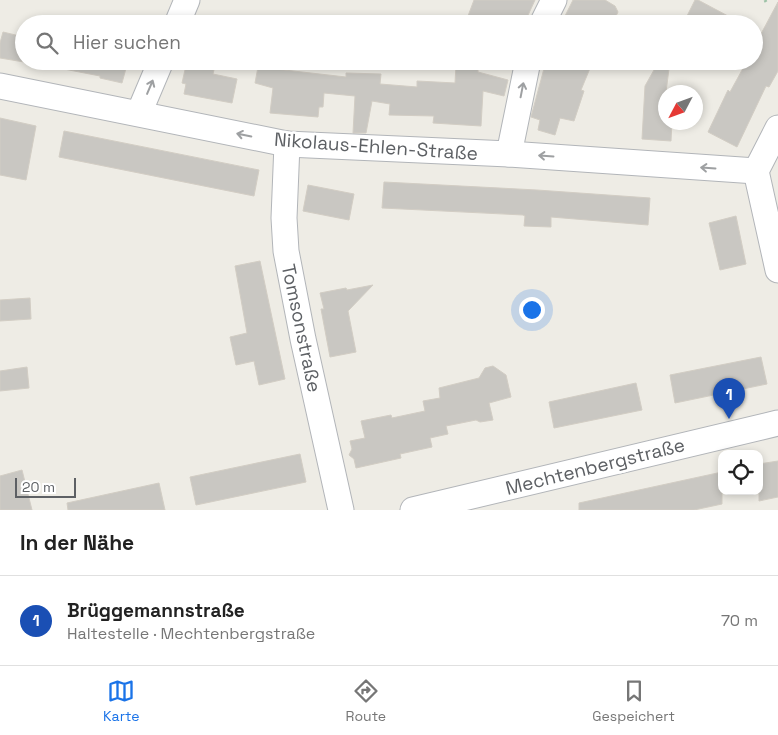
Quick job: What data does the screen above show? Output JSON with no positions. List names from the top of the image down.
{
  "streets": {
    "street": ["Nikolaus-Ehlen-Straße", "Tomsonstraße", "Mechtenbergstraße"]
  },
  "crossings": [
    ["Nikolaus-Ehlen-Straße", "Tomsonstraße"]
  ],
  "one_way": ["Nikolaus-Ehlen-Straße"],
  "scale_bar": "20 m",
  "north": "bottom left",
  "page": {
    "search": "Hier suchen",
    "pins": "1",
    "scale": "20 m",
    "heading": "In der Nähe",
    "list": [
      {
        "mark": "1",
        "name": "Brüggemannstraße",
        "note": "Haltestelle · Mechtenbergstraße",
        "value": "70 m"
      }
    ],
    "nav": ["Karte", "Route", "Gespeichert"]
  }
}
